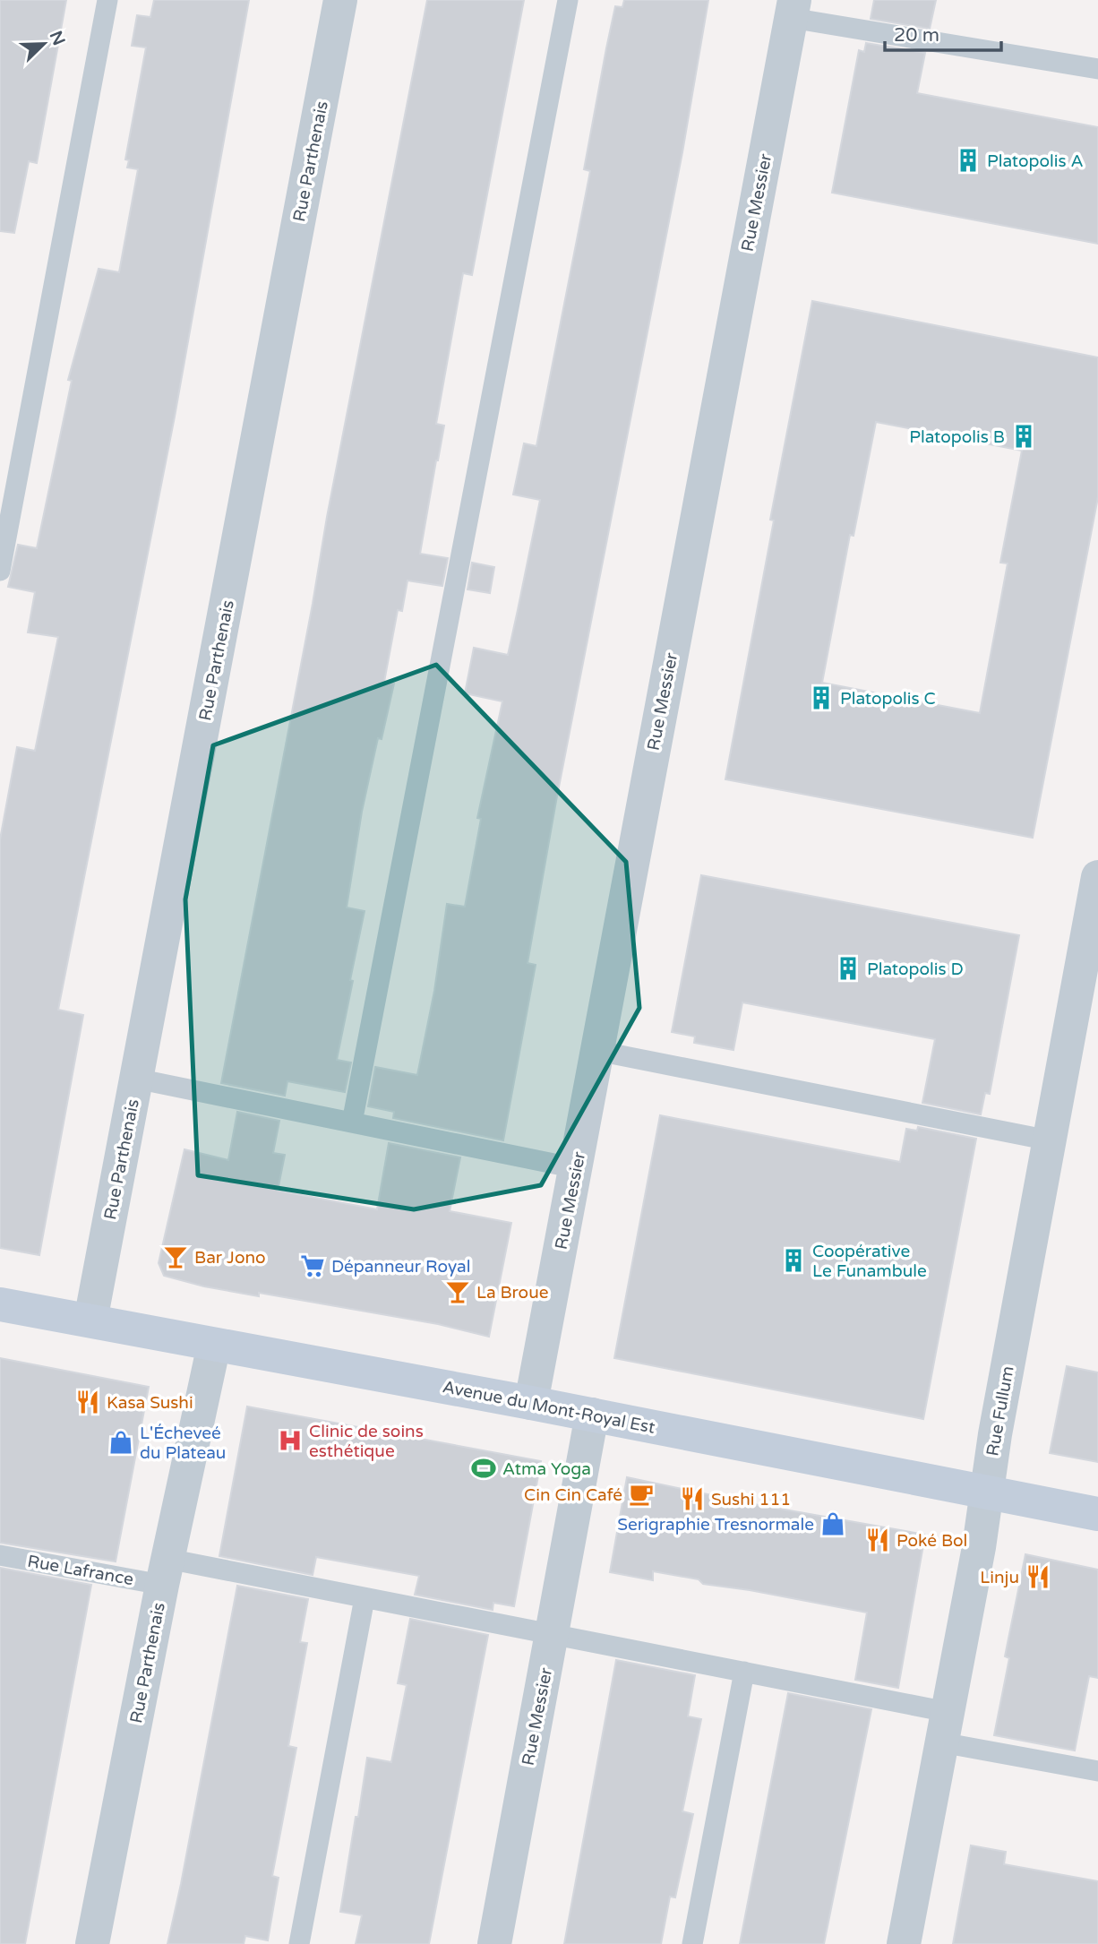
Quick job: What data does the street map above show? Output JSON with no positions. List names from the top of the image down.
{
  "streets": {
    "main road": ["Avenue du Mont-Royal Est"],
    "street": ["Rue Parthenais", "Rue Messier", "Rue Fullum"],
    "lane": ["Rue Lafrance"]
  },
  "crossings": [
    ["Rue Parthenais", "Avenue du Mont-Royal Est"],
    ["Rue Parthenais", "Rue Lafrance"],
    ["Rue Messier", "Avenue du Mont-Royal Est"],
    ["Rue Messier", "Rue Lafrance"],
    ["Avenue du Mont-Royal Est", "Rue Fullum"],
    ["Rue Fullum", "Rue Lafrance"]
  ],
  "places": {
    "building": [
      "Platopolis A",
      "Platopolis B",
      "Platopolis C",
      "Platopolis D",
      "Coopérative Le Funambule"
    ],
    "bar": ["Bar Jono", "La Broue"],
    "supermarket": ["Dépanneur Royal"],
    "restaurant": [
      "Kasa Sushi",
      "Sushi 111",
      "Poké Bol",
      "Linju"
    ],
    "hospital": ["Clinic de soins esthétique"],
    "shop": ["L'Écheveé du Plateau", "Serigraphie Tresnormale"],
    "sports": ["Atma Yoga"],
    "cafe": ["Cin Cin Café"]
  },
  "scale_bar": "20 m",
  "north": "top right"
}
